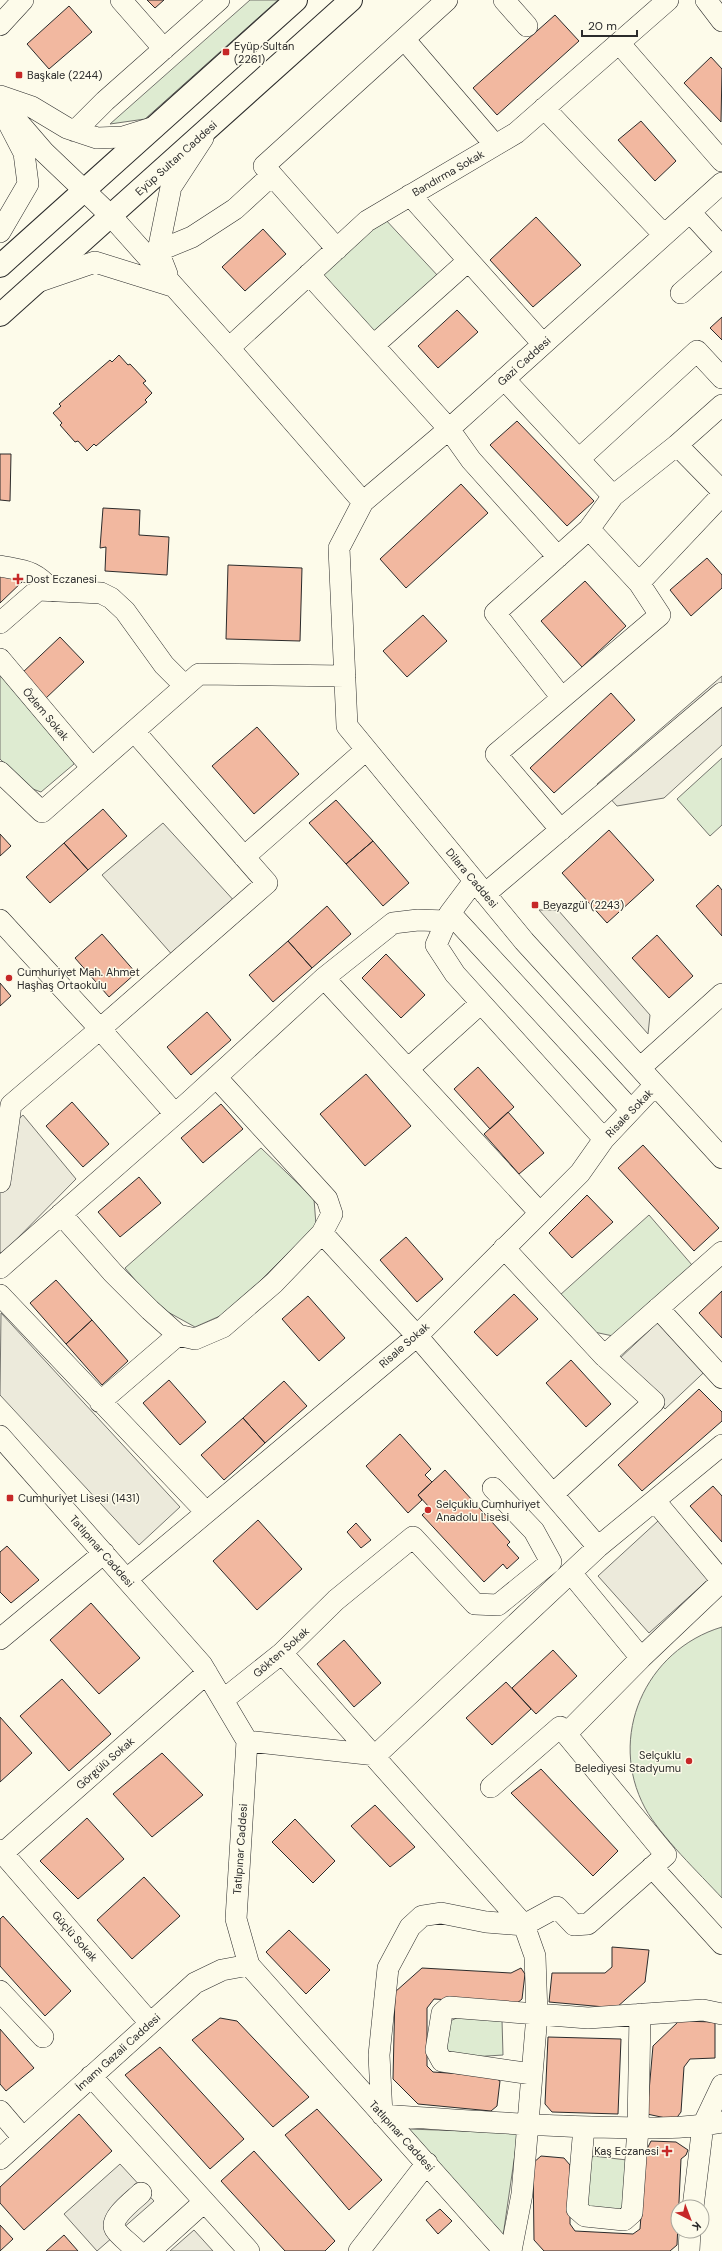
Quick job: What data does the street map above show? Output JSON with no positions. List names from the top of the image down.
{
  "streets": {
    "main road": ["Eyüp Sultan Caddesi"],
    "street": [
      "Bandırma Sokak",
      "Gazi Caddesi",
      "Özlem Sokak",
      "Dilara Caddesi",
      "Risale Sokak",
      "Tatlıpınar Caddesi",
      "Gökten Sokak",
      "Görgülü Sokak",
      "Güçlü Sokak",
      "İmamı Gazali Caddesi"
    ]
  },
  "crossings": [
    ["Gazi Caddesi", "Dilara Caddesi"],
    ["Dilara Caddesi", "Risale Sokak"],
    ["Risale Sokak", "Tatlıpınar Caddesi"],
    ["Tatlıpınar Caddesi", "Gökten Sokak"],
    ["Tatlıpınar Caddesi", "Görgülü Sokak"],
    ["Tatlıpınar Caddesi", "İmamı Gazali Caddesi"],
    ["Görgülü Sokak", "Güçlü Sokak"],
    ["Güçlü Sokak", "İmamı Gazali Caddesi"]
  ],
  "places": {
    "transit": [
      "Eyüp Sultan (2261)",
      "Başkale (2244)",
      "Beyazgül (2243)",
      "Cumhuriyet Lisesi (1431)"
    ],
    "health": ["Dost Eczanesi", "Kaş Eczanesi"],
    "other": ["Cumhuriyet Mah. Ahmet Haşhaş Ortaokulu", "Selçuklu Cumhuriyet Anadolu Lisesi", "Selçuklu Belediyesi Stadyumu"]
  },
  "scale_bar": "20 m",
  "north": "bottom right"
}
